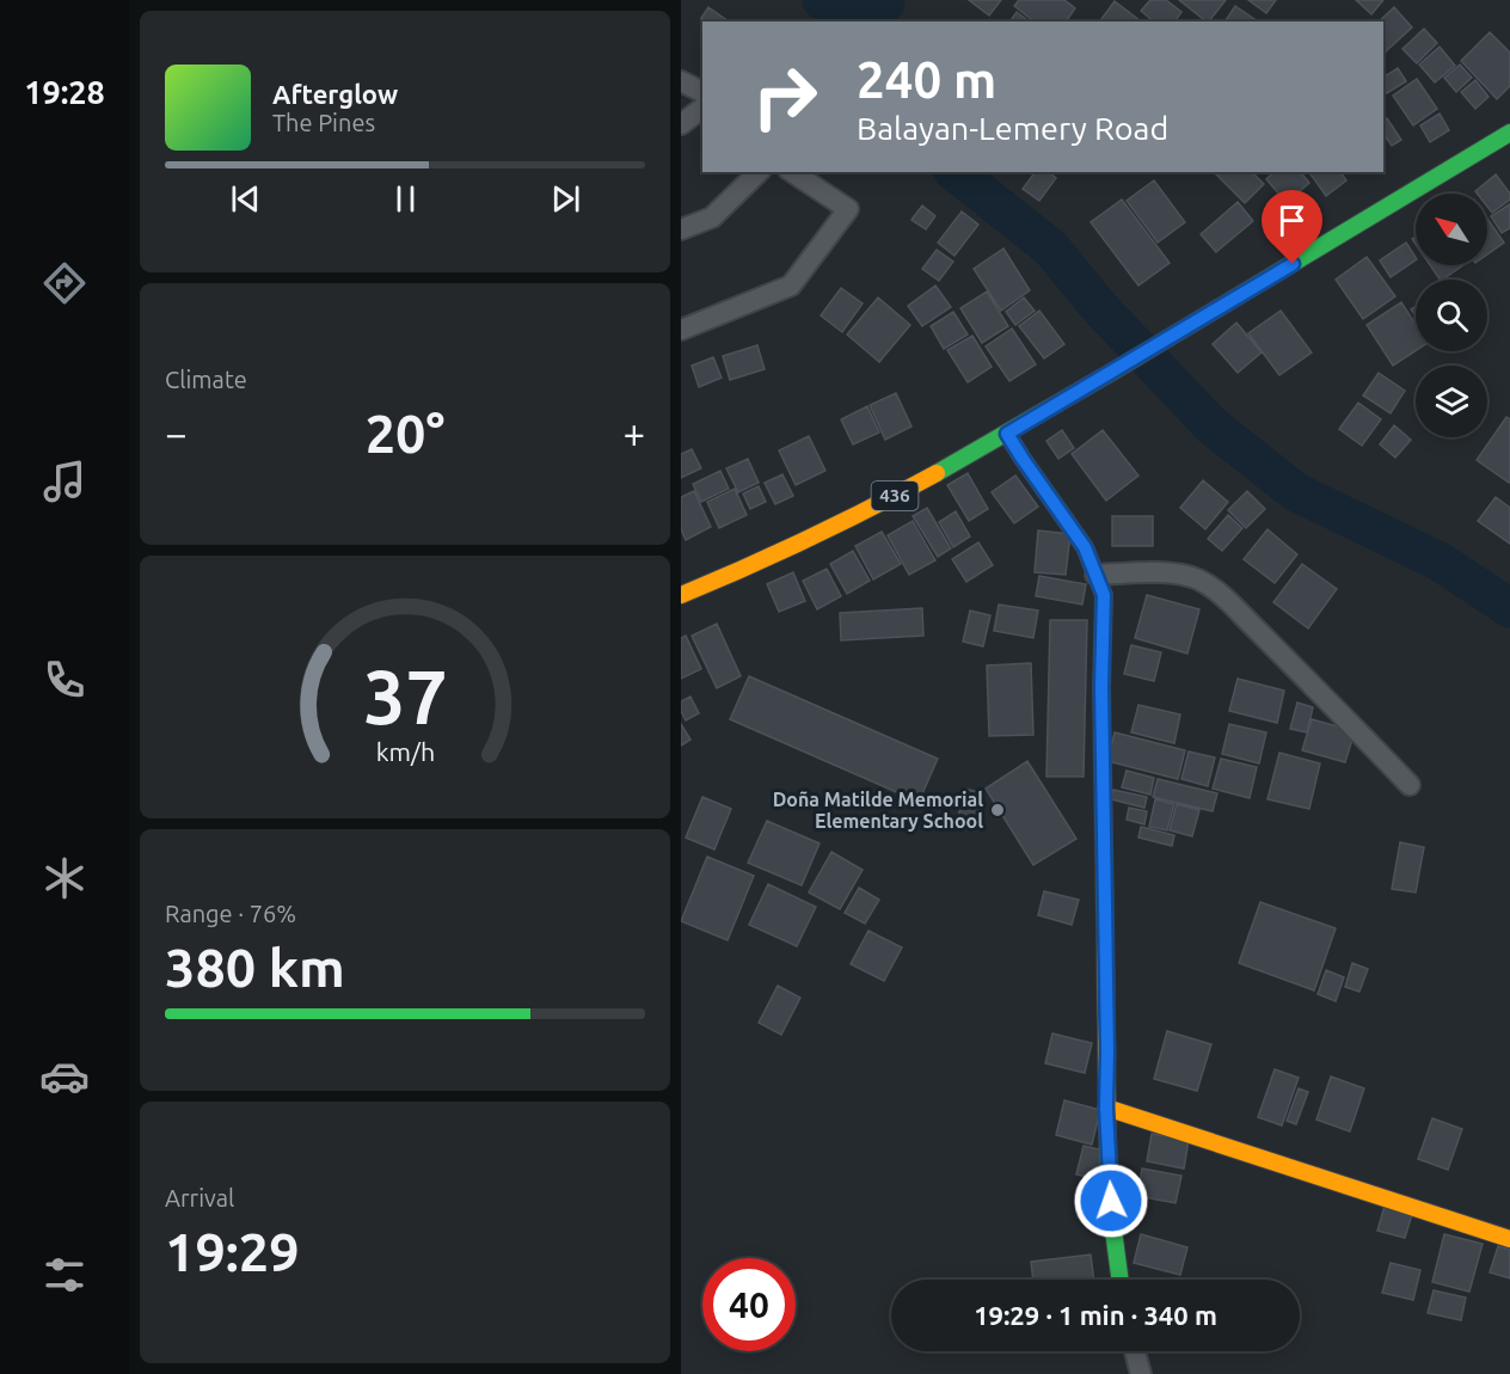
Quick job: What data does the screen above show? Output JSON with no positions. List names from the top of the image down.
{
  "streets": {
    "street": ["436"]
  },
  "places": ["Doña Matilde Memorial Elementary School"],
  "north": "top left",
  "page": {
    "tabs": "19:28",
    "turn": ["240 m", "Balayan-Lemery Road"],
    "song": ["Afterglow", "The Pines"],
    "tile": [
      "Climate",
      ["Range · 76%", "380 km"],
      ["Arrival", "19:29"]
    ],
    "heat": ["−", "20°", "+"],
    "limit": "40",
    "trip": "19:29 · 1 min · 340 m",
    "gauge": ["37", "km/h"]
  }
}
